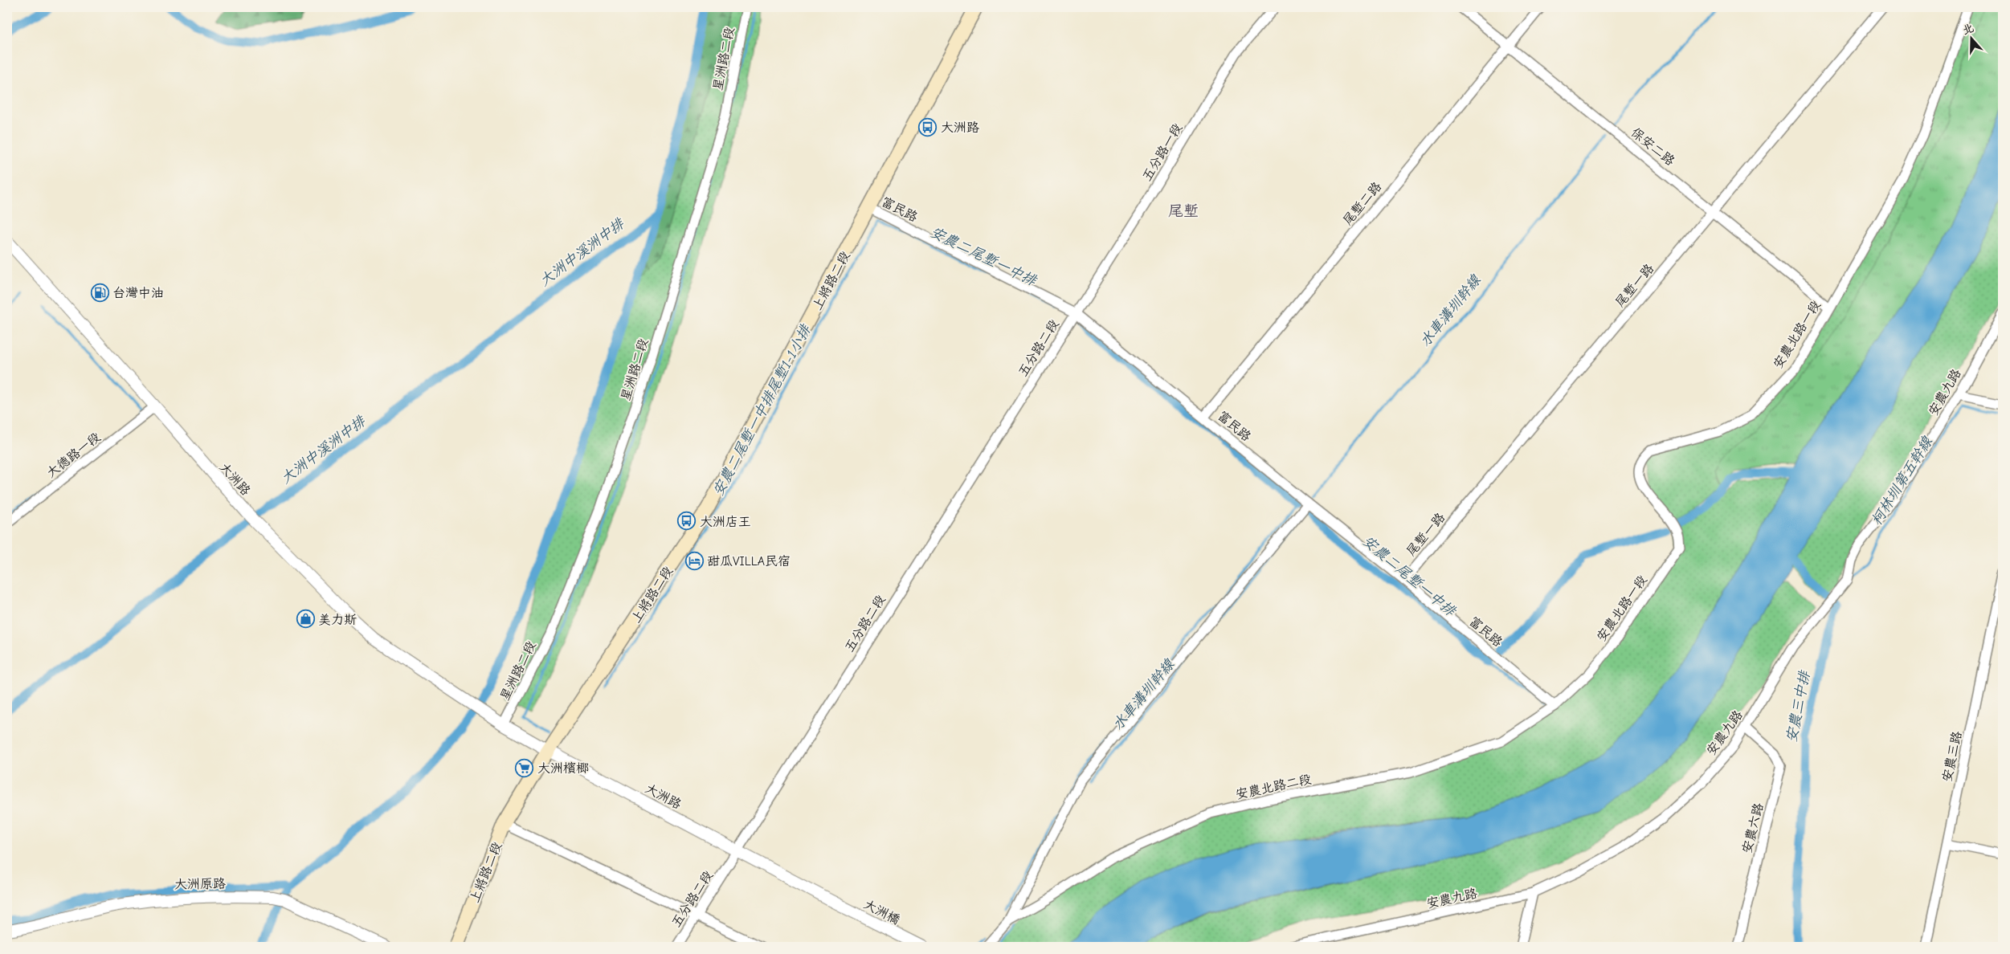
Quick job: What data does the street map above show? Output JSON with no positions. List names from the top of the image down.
{
  "streets": {
    "main road": ["上將路二段"],
    "street": [
      "星洲路二段",
      "保安二路",
      "五分路一段",
      "尾塹二路",
      "富民路",
      "尾塹一路",
      "安農北路一段",
      "五分路二段",
      "安農九路",
      "大德路一段",
      "大洲路",
      "安農三路",
      "安農北路二段",
      "安農六路",
      "大洲原路",
      "大洲橋"
    ]
  },
  "crossings": [
    ["星洲路二段", "大洲路"],
    ["保安二路", "尾塹二路"],
    ["保安二路", "尾塹一路"],
    ["保安二路", "安農北路一段"],
    ["五分路一段", "富民路"],
    ["五分路一段", "五分路二段"],
    ["尾塹二路", "富民路"],
    ["富民路", "上將路二段"],
    ["富民路", "尾塹一路"],
    ["富民路", "安農北路一段"],
    ["富民路", "五分路二段"],
    ["富民路", "安農北路二段"],
    ["上將路二段", "大洲路"],
    ["安農北路一段", "安農北路二段"],
    ["五分路二段", "大洲路"],
    ["安農九路", "安農六路"],
    ["大德路一段", "大洲路"],
    ["大洲路", "大洲橋"]
  ],
  "districts": ["尾塹"],
  "water": [
    "大洲中溪洲中排",
    "安農二尾塹一中排",
    "水車溝圳幹線",
    "安農二尾塹一中排尾塹1-1小排",
    "柯林圳第五幹線",
    "安農三中排"
  ],
  "places": {
    "bus stop": ["大洲路", "大洲店王"],
    "fuel station": ["台灣中油"],
    "hotel": ["甜瓜VILLA民宿"],
    "shop": ["美力斯"],
    "supermarket": ["大洲檳榔"]
  },
  "north": "top"
}
